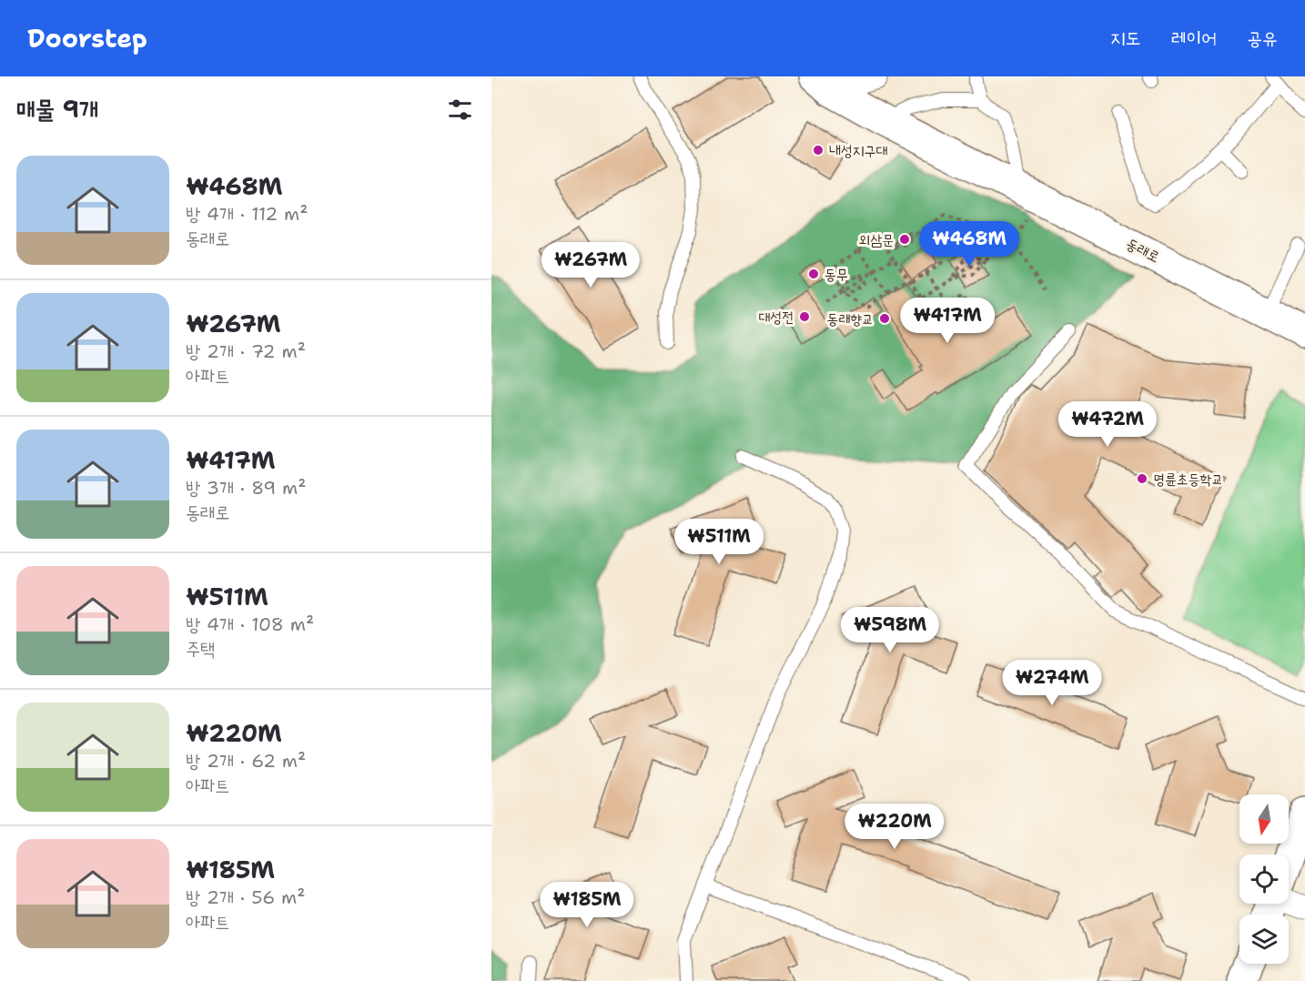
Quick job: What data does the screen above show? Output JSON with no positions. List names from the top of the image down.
{
  "streets": {
    "main road": ["동래로"]
  },
  "places": [
    "내성지구대",
    "외삼문",
    "동무",
    "대성전",
    "동래향교",
    "명륜초등학교"
  ],
  "north": "bottom",
  "page": {
    "header": "Doorstep",
    "nav": ["지도", "레이어", "공유"],
    "heading": "매물 9개",
    "list": [
      {
        "name": "₩468M",
        "note": "방 4개 · 112 m² · 동래로"
      },
      {
        "name": "₩267M",
        "note": "방 2개 · 72 m² · 아파트"
      },
      {
        "name": "₩417M",
        "note": "방 3개 · 89 m² · 동래로"
      },
      {
        "name": "₩511M",
        "note": "방 4개 · 108 m² · 주택"
      },
      {
        "name": "₩220M",
        "note": "방 2개 · 62 m² · 아파트"
      },
      {
        "name": "₩185M",
        "note": "방 2개 · 56 m² · 아파트"
      }
    ],
    "price": [
      "₩468M",
      "₩267M",
      "₩417M",
      "₩472M",
      "₩511M",
      "₩598M",
      "₩274M",
      "₩220M",
      "₩185M"
    ]
  }
}
